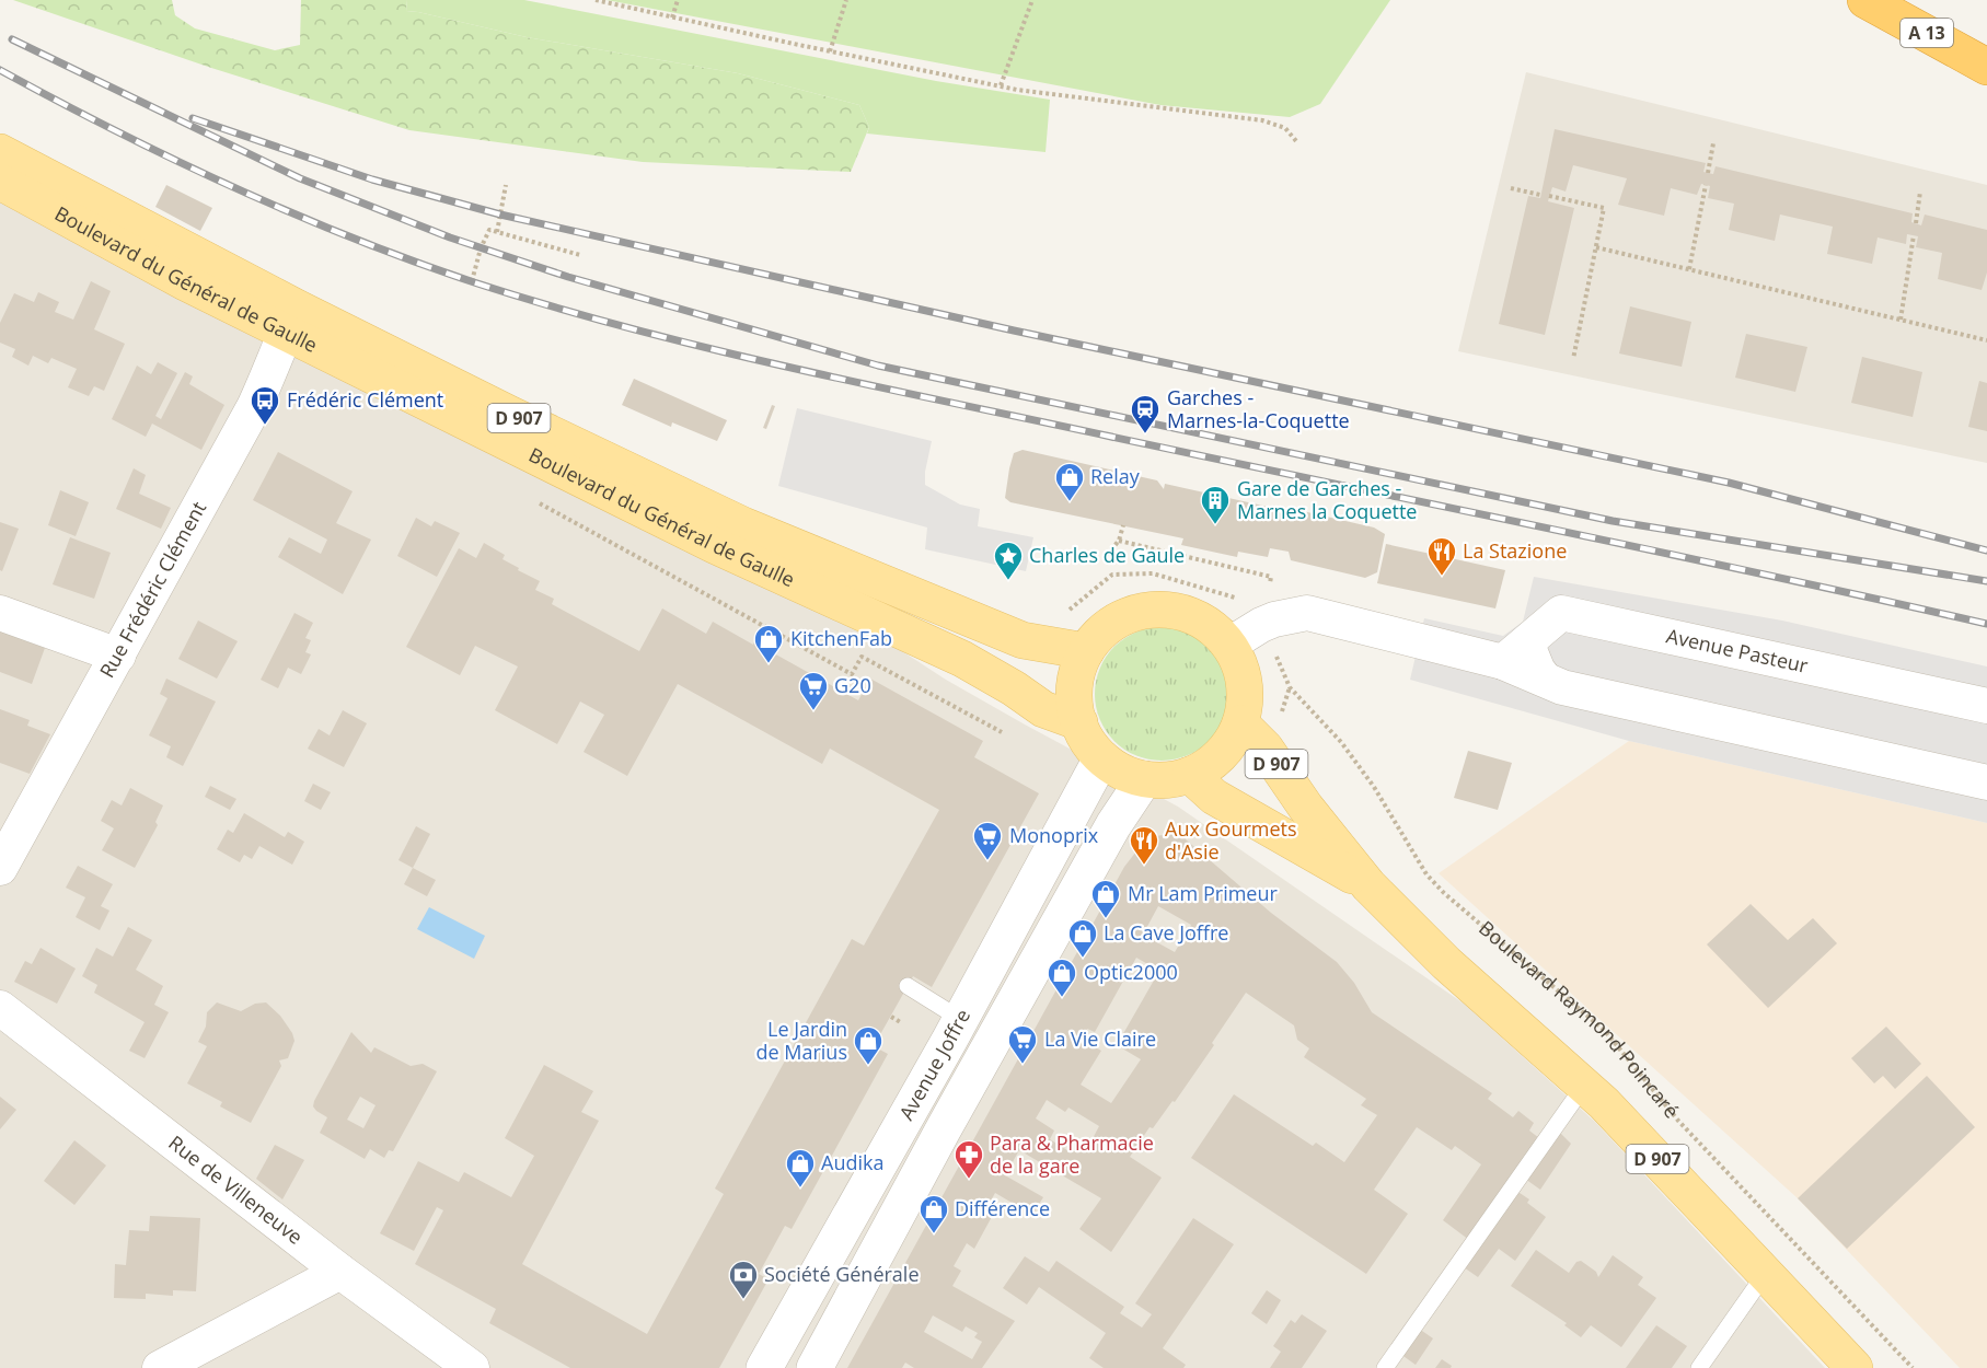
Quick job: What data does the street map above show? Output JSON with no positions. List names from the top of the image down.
{
  "streets": {
    "highway": ["A 13"],
    "main road": ["Boulevard du Général de Gaulle", "D 907", "Boulevard Raymond Poincaré"],
    "street": [
      "Rue Frédéric Clément",
      "Avenue Pasteur",
      "Avenue Joffre",
      "Rue de Villeneuve"
    ]
  },
  "crossings": [
    ["Boulevard du Général de Gaulle", "D 907"],
    ["Boulevard du Général de Gaulle", "Rue Frédéric Clément"],
    ["Boulevard du Général de Gaulle", "Avenue Joffre"],
    ["D 907", "Boulevard Raymond Poincaré"],
    ["D 907", "Avenue Joffre"]
  ],
  "places": {
    "bus stop": ["Frédéric Clément"],
    "station": ["Garches - Marnes-la-Coquette"],
    "shop": [
      "Relay",
      "KitchenFab",
      "Mr Lam Primeur",
      "La Cave Joffre",
      "Optic2000",
      "Le Jardin de Marius",
      "Audika",
      "Différence"
    ],
    "building": ["Gare de Garches - Marnes la Coquette"],
    "restaurant": ["La Stazione", "Aux Gourmets d'Asie"],
    "place": ["Charles de Gaule"],
    "supermarket": ["G20", "Monoprix", "La Vie Claire"],
    "pharmacy": ["Para & Pharmacie de la gare"],
    "bank": ["Société Générale"]
  }
}
